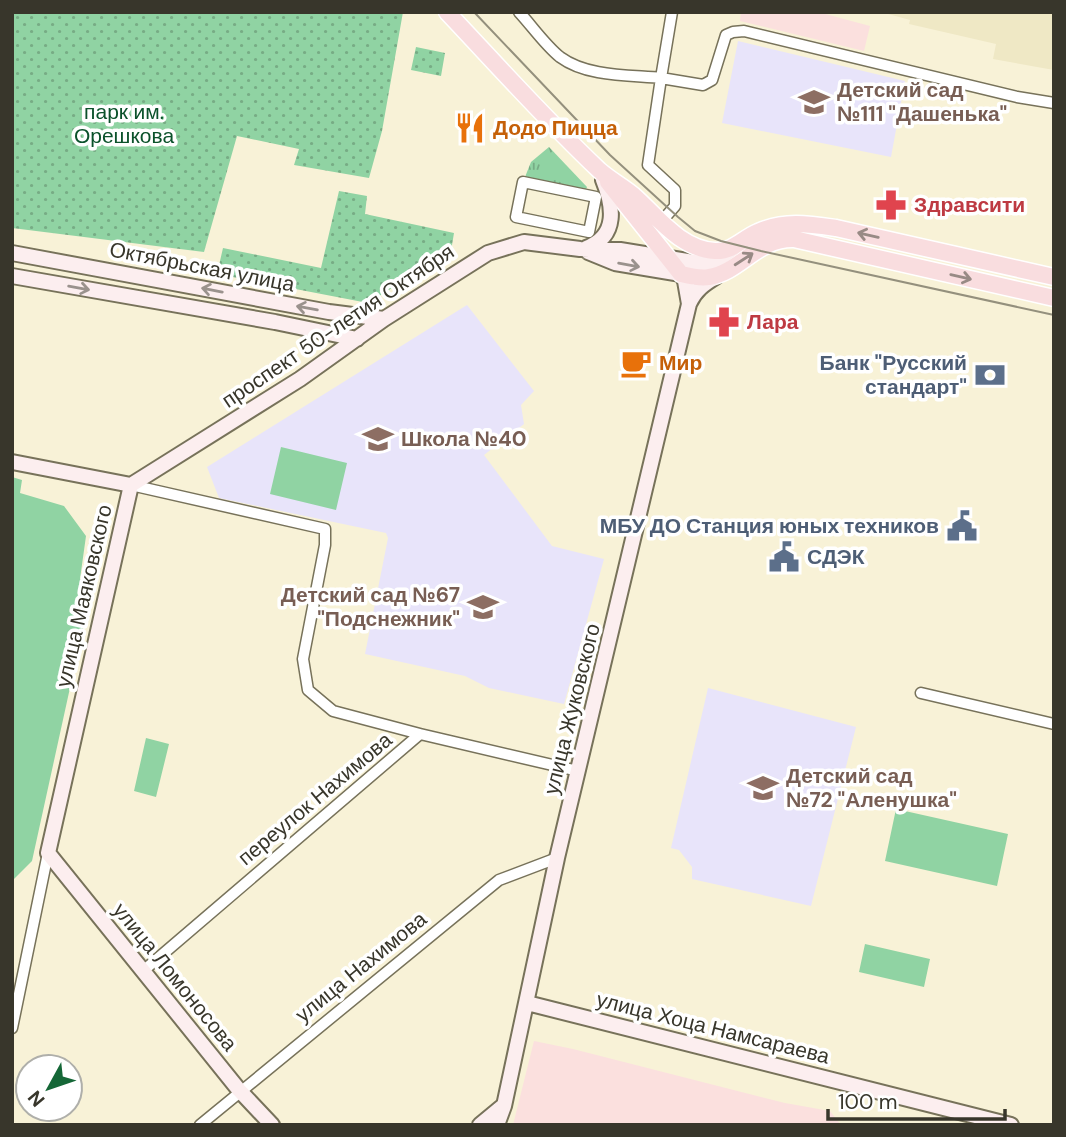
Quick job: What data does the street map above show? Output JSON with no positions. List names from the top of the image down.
{
  "streets": {
    "street": [
      "Октябрьская улица",
      "проспект 50-летия Октября",
      "улица Маяковского",
      "улица Жуковского",
      "переулок Нахимова",
      "улица Нахимова",
      "улица Ломоносова",
      "улица Хоца Намсараева"
    ]
  },
  "crossings": [
    ["Октябрьская улица", "проспект 50-летия Октября"],
    ["проспект 50-летия Октября", "улица Маяковского"],
    ["улица Маяковского", "переулок Нахимова"],
    ["улица Маяковского", "улица Ломоносова"],
    ["улица Жуковского", "переулок Нахимова"],
    ["улица Жуковского", "улица Нахимова"],
    ["улица Жуковского", "улица Хоца Намсараева"],
    ["переулок Нахимова", "улица Ломоносова"],
    ["улица Нахимова", "улица Ломоносова"]
  ],
  "parks": ["парк им. Орешкова"],
  "places": {
    "school or university": [
      "Детский сад №111 \"Дашенька\"",
      "Школа №40",
      "Детский сад №67 \"Подснежник\"",
      "Детский сад №72 \"Аленушка\""
    ],
    "restaurant": ["Додо Пицца"],
    "pharmacy": ["Здравсити", "Лара"],
    "cafe": ["Мир"],
    "bank": ["Банк \"Русский стандарт\""],
    "public building": ["МБУ ДО Станция юных техников", "СДЭК"]
  },
  "scale_bar": "100 m",
  "north": "bottom left"
}
